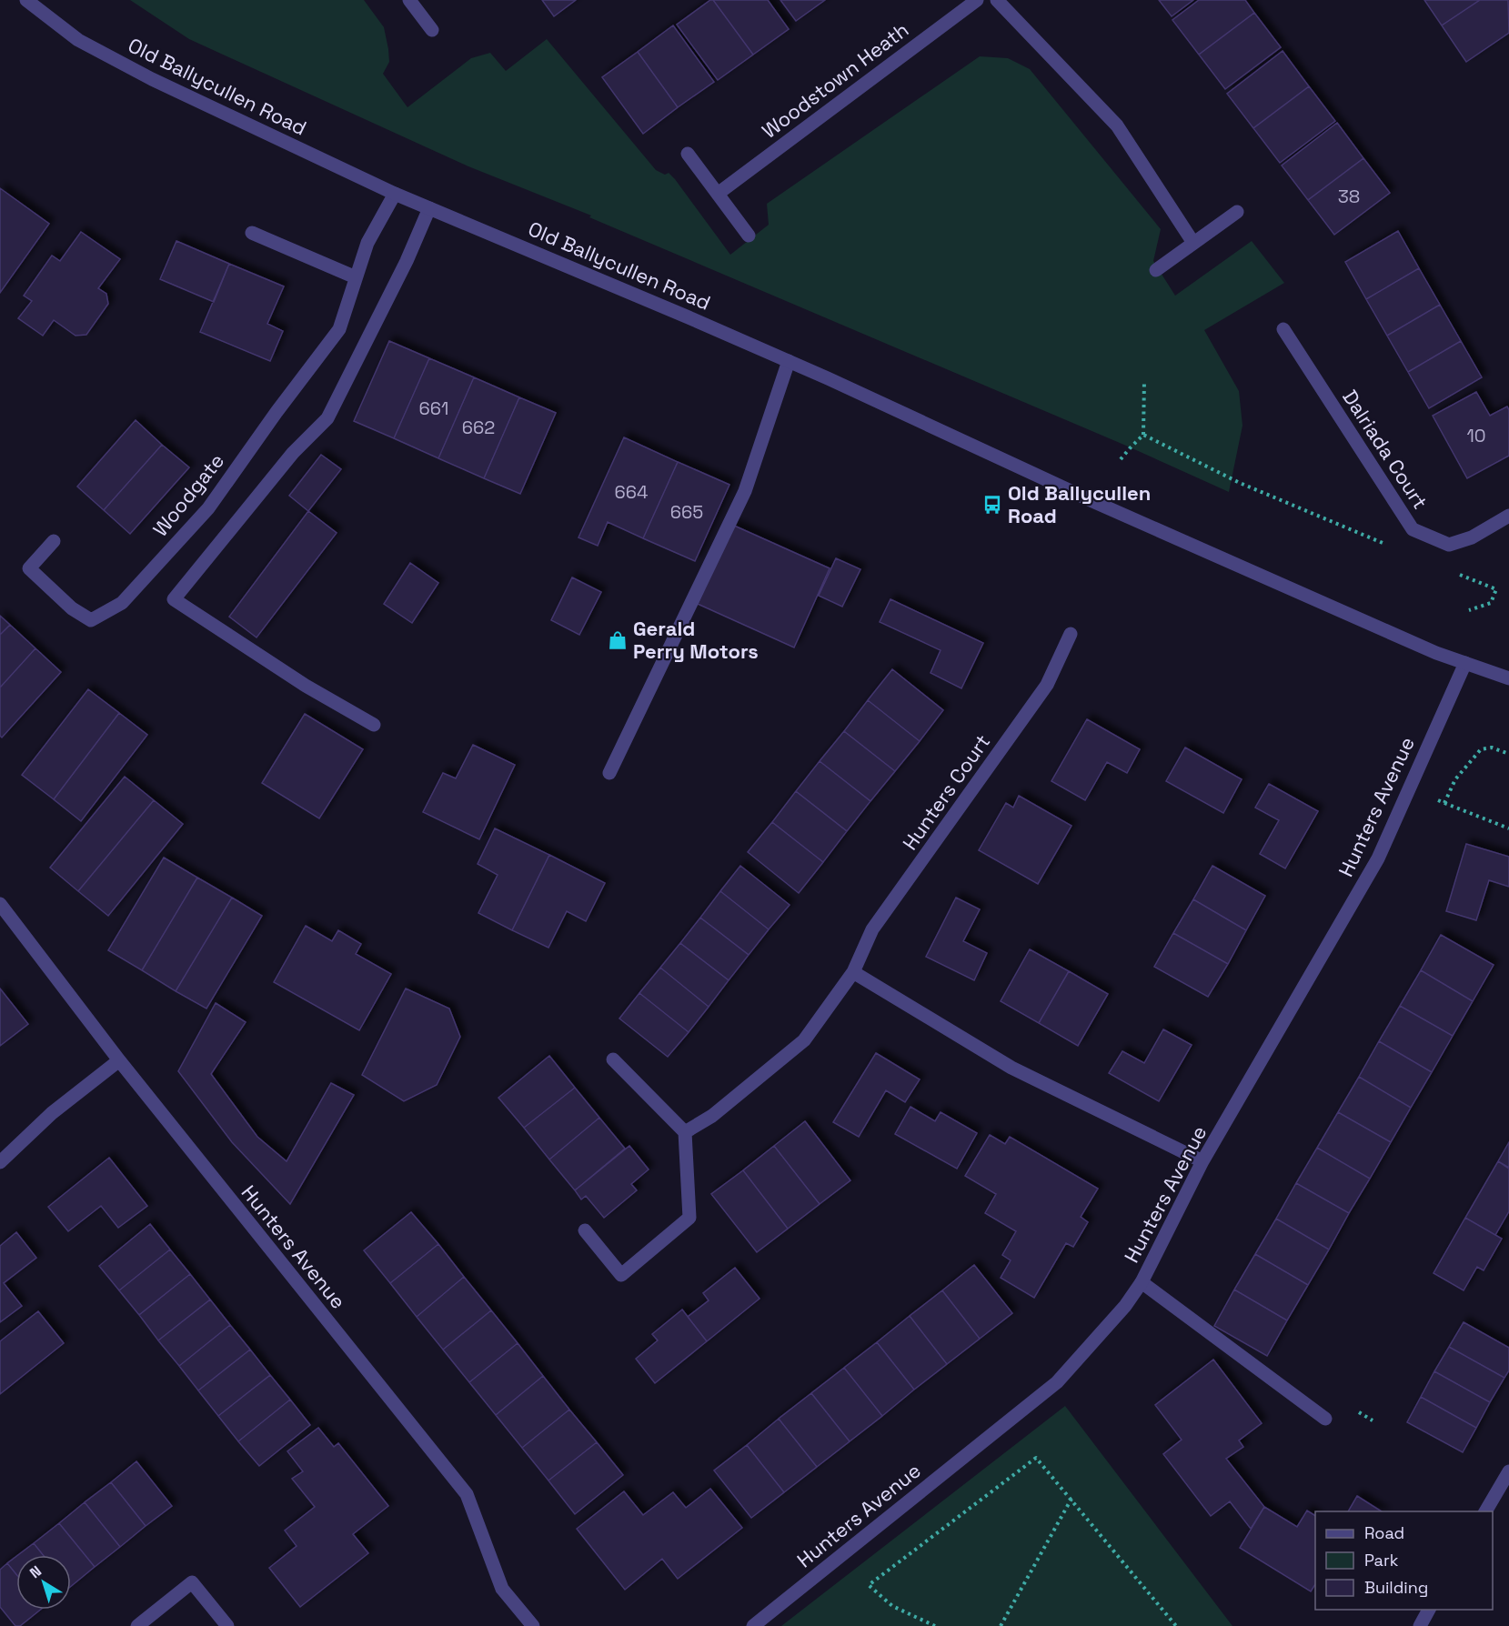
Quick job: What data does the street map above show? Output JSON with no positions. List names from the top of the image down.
{
  "streets": {
    "street": [
      "Woodstown Heath",
      "Old Ballycullen Road",
      "Dalriada Court",
      "Woodgate",
      "Hunters Court",
      "Hunters Avenue"
    ]
  },
  "crossings": [
    ["Old Ballycullen Road", "Woodgate"],
    ["Old Ballycullen Road", "Hunters Avenue"]
  ],
  "places": {
    "bus stop": ["Old Ballycullen Road"],
    "shop": ["Gerald Perry Motors"]
  },
  "house_numbers": [
    "38",
    "661",
    "662",
    "10",
    "664",
    "665"
  ],
  "legend": ["Road", "Park", "Building"],
  "north": "top left"
}
